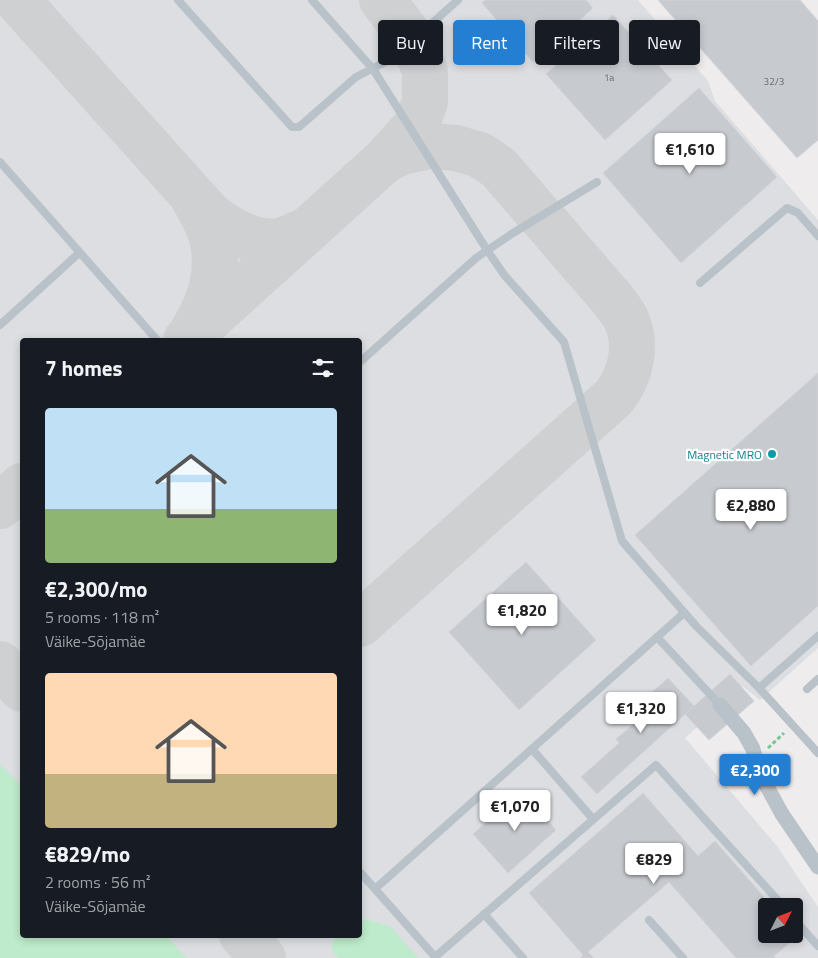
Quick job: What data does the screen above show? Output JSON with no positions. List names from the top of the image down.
{
  "places": ["Magnetic MRO"],
  "house_numbers": ["1a", "32/3"],
  "north": "top right",
  "page": {
    "chip": [
      "Buy",
      "Rent",
      "Filters",
      "New"
    ],
    "price": [
      "€1,610",
      "€2,880",
      "€1,820",
      "€1,320",
      "€2,300",
      "€1,070",
      "€829"
    ],
    "heading": "7 homes",
    "list": [
      {
        "name": "€2,300/mo",
        "note": "5 rooms · 118 m² · Väike-Sõjamäe"
      },
      {
        "name": "€829/mo",
        "note": "2 rooms · 56 m² · Väike-Sõjamäe"
      }
    ]
  }
}
